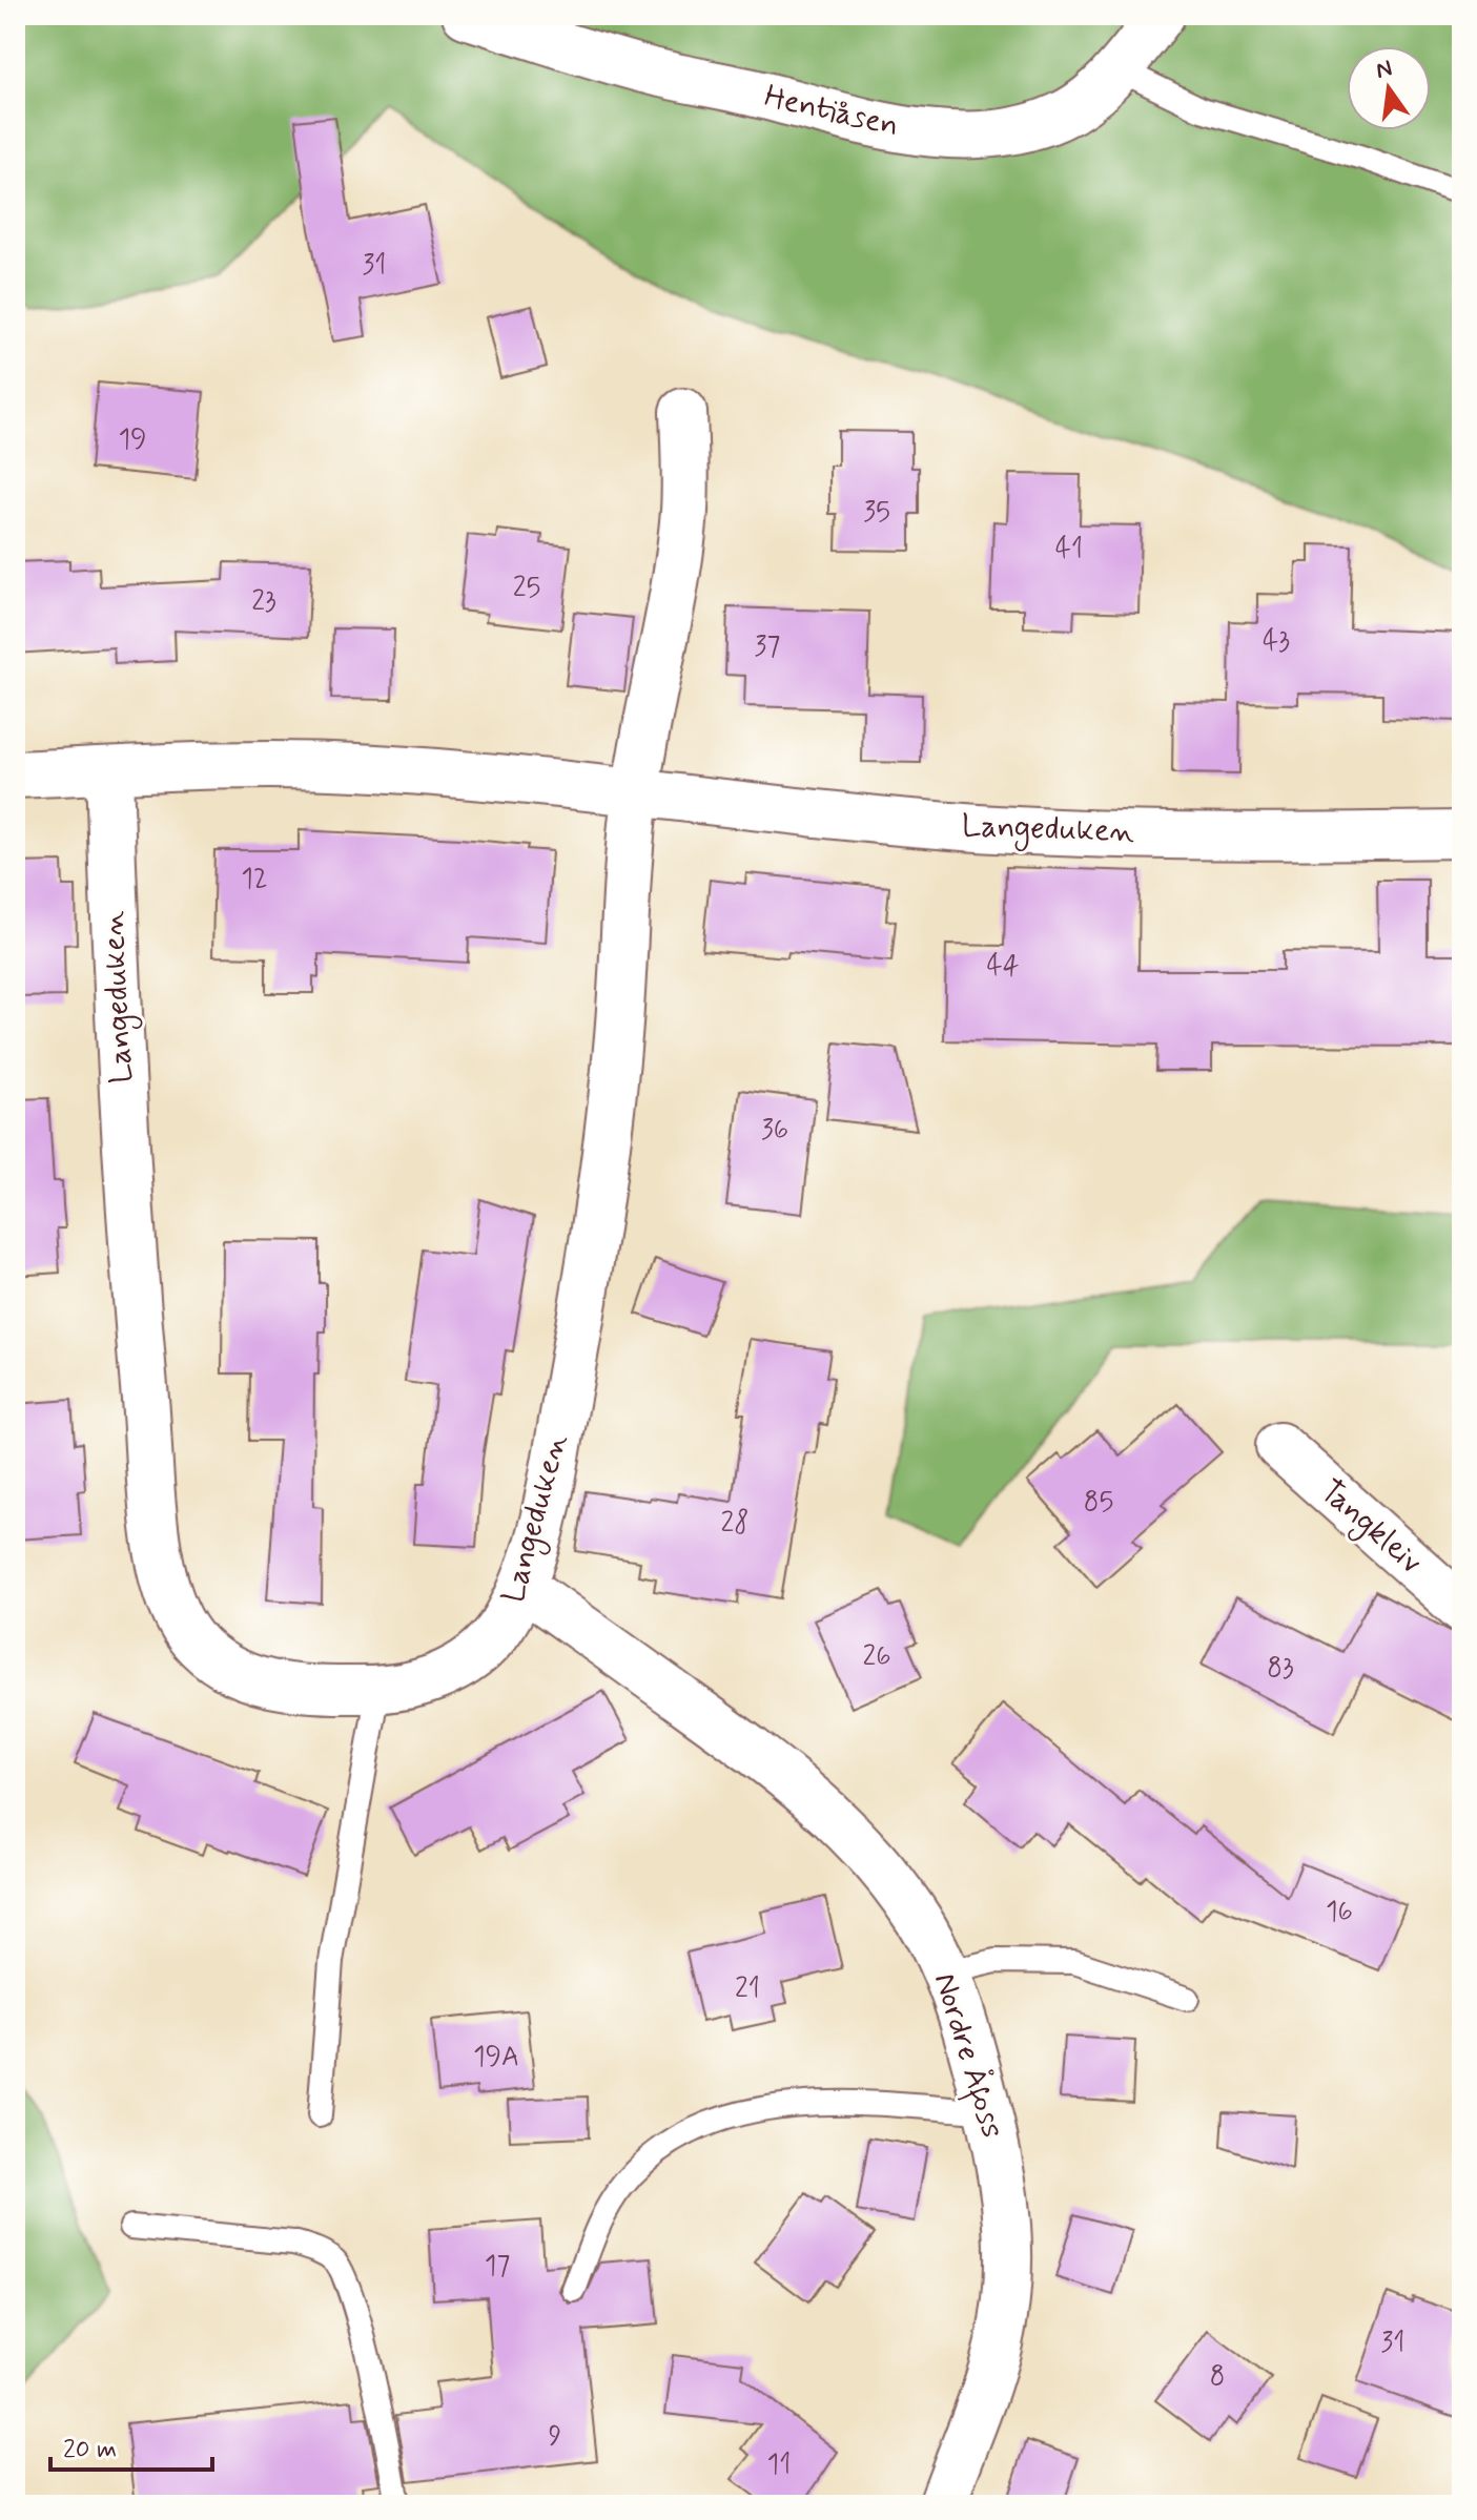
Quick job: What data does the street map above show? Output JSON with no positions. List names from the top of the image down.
{
  "streets": {
    "street": [
      "Hentiåsen",
      "Langeduken",
      "Tangkleiv",
      "Nordre Åfoss"
    ]
  },
  "crossings": [
    ["Langeduken", "Nordre Åfoss"]
  ],
  "house_numbers": [
    "31",
    "19",
    "35",
    "41",
    "25",
    "23",
    "43",
    "37",
    "12",
    "44",
    "36",
    "85",
    "28",
    "26",
    "83",
    "16",
    "21",
    "19A",
    "17",
    "31",
    "8",
    "9",
    "11"
  ],
  "scale_bar": "20 m",
  "north": "top"
}
